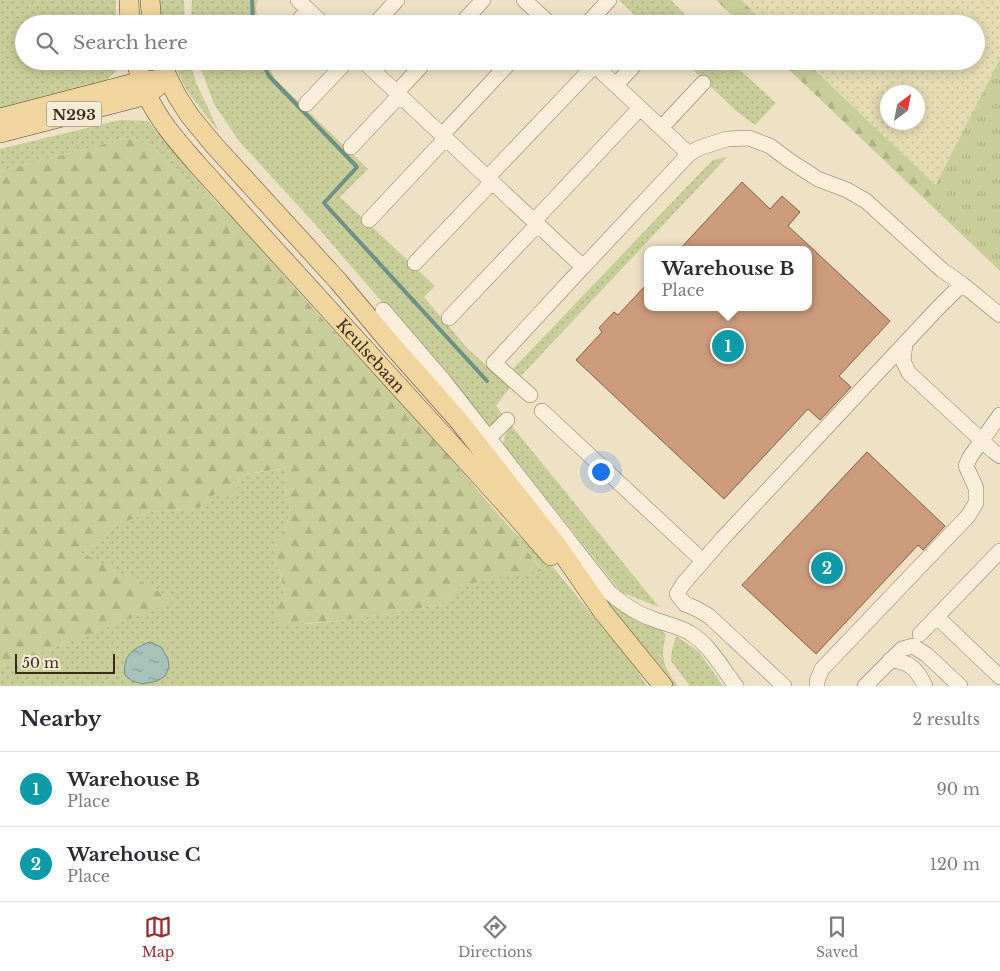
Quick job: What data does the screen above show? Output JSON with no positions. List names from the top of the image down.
{
  "streets": {
    "main road": ["N293", "Keulsebaan"]
  },
  "crossings": [
    ["N293", "Keulsebaan"]
  ],
  "scale_bar": "50 m",
  "north": "top right",
  "page": {
    "search": "Search here",
    "popup": ["Warehouse B", "Place"],
    "pins": ["1", "2"],
    "scale": "50 m",
    "heading": ["Nearby", "2 results"],
    "list": [
      {
        "mark": "1",
        "name": "Warehouse B",
        "note": "Place",
        "value": "90 m"
      },
      {
        "mark": "2",
        "name": "Warehouse C",
        "note": "Place",
        "value": "120 m"
      }
    ],
    "nav": ["Map", "Directions", "Saved"]
  }
}
